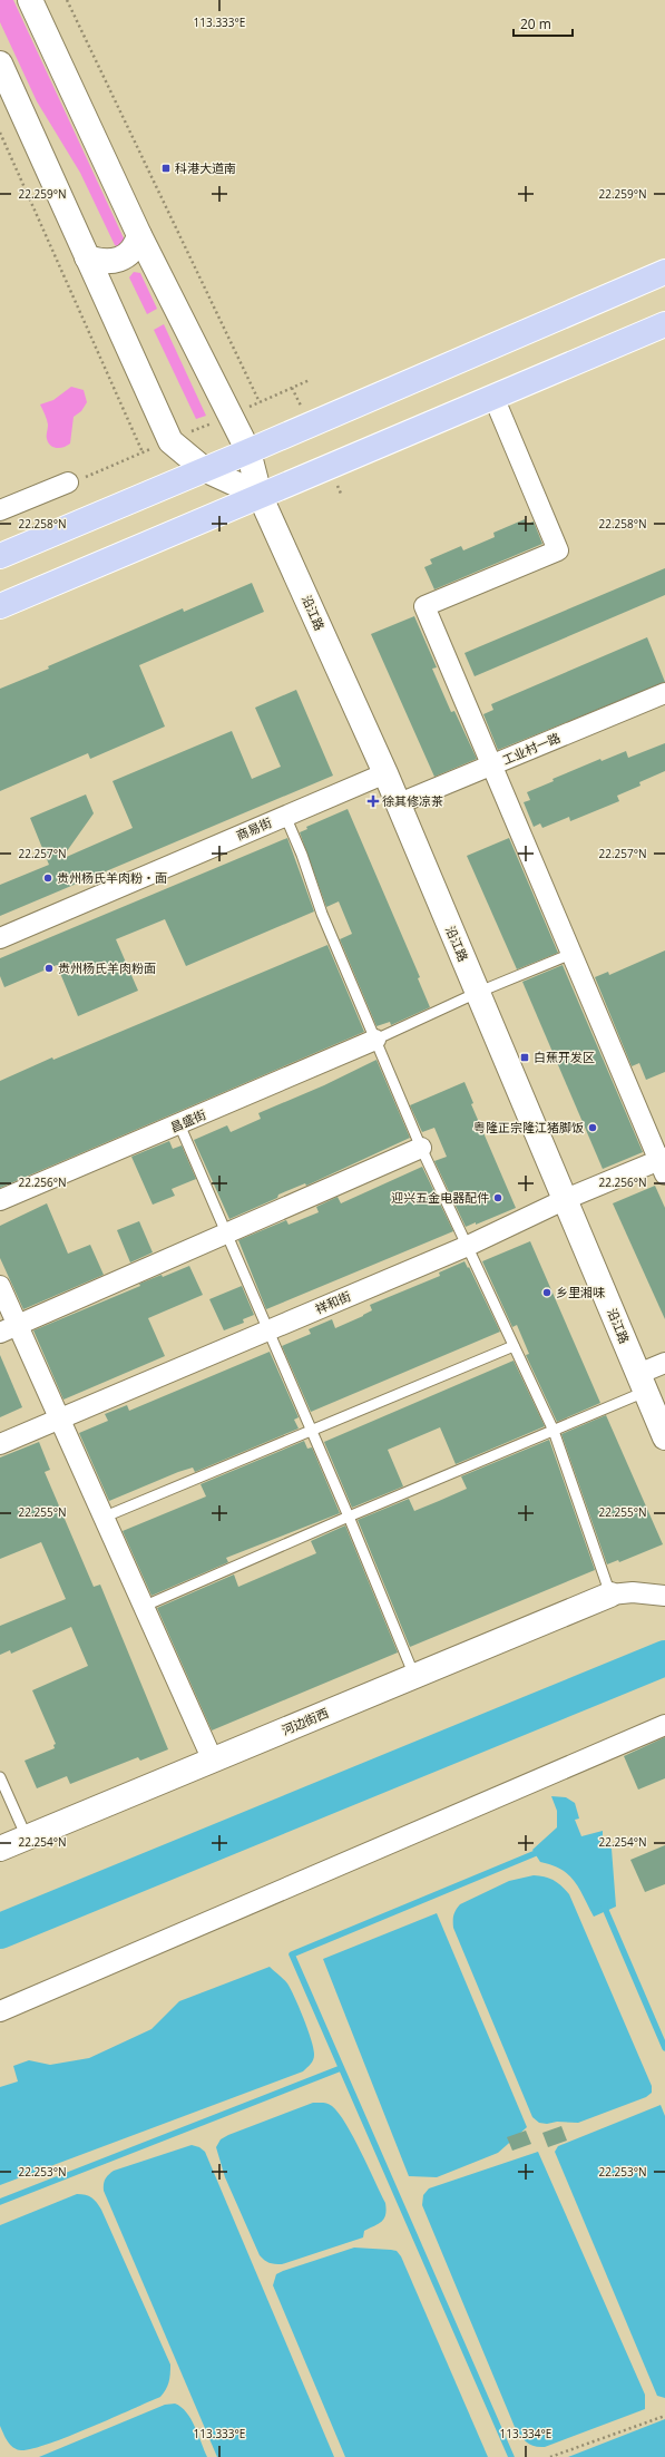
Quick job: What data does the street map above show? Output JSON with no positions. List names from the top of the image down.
{
  "streets": {
    "street": [
      "沿江路",
      "工业村一路",
      "商易街",
      "昌盛街",
      "祥和街",
      "河边街西"
    ]
  },
  "crossings": [
    ["沿江路", "工业村一路"],
    ["沿江路", "商易街"],
    ["沿江路", "祥和街"]
  ],
  "places": {
    "transit": ["科港大道南", "白蕉开发区"],
    "health": ["徐其修凉茶"],
    "other": [
      "贵州杨氏羊肉粉・面",
      "贵州杨氏羊肉粉面",
      "粤隆正宗隆江猪脚饭",
      "迎兴五金电器配件",
      "乡里湘味"
    ]
  },
  "scale_bar": "20 m",
  "coordinates": [
    "113.333°E",
    "22.259°N",
    "22.258°N",
    "22.257°N",
    "22.256°N",
    "22.255°N",
    "22.254°N",
    "22.253°N",
    "113.334°E"
  ]
}
